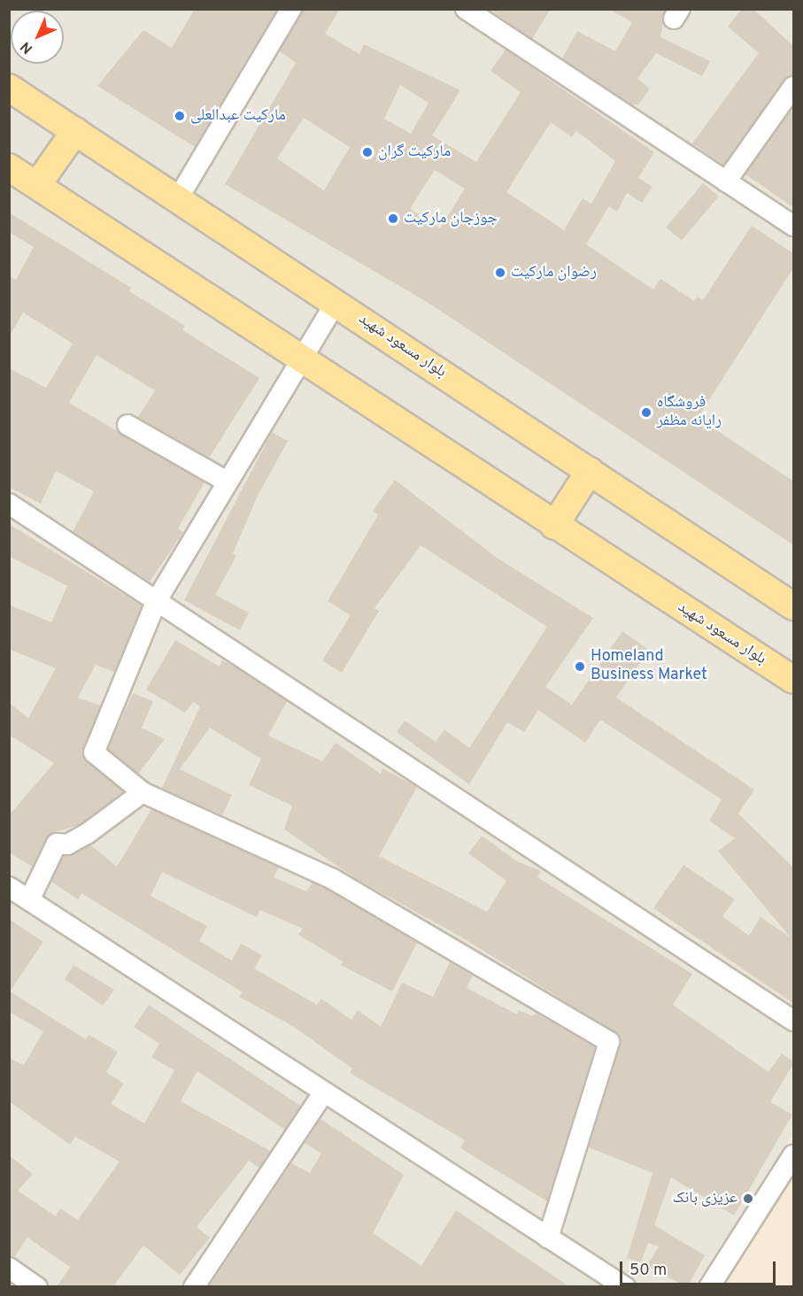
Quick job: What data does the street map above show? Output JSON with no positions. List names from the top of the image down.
{
  "streets": {
    "main road": ["بلوار مسعود شهید"]
  },
  "places": [
    "مارکیت عبدالعلی",
    "مارکیت گران",
    "جوزجان مارکیت",
    "رضوان مارکیت",
    "فروشگاه رایانه مظفر",
    "Homeland Business Market",
    "عزیزی بانک"
  ],
  "scale_bar": "50 m",
  "north": "bottom left"
}
